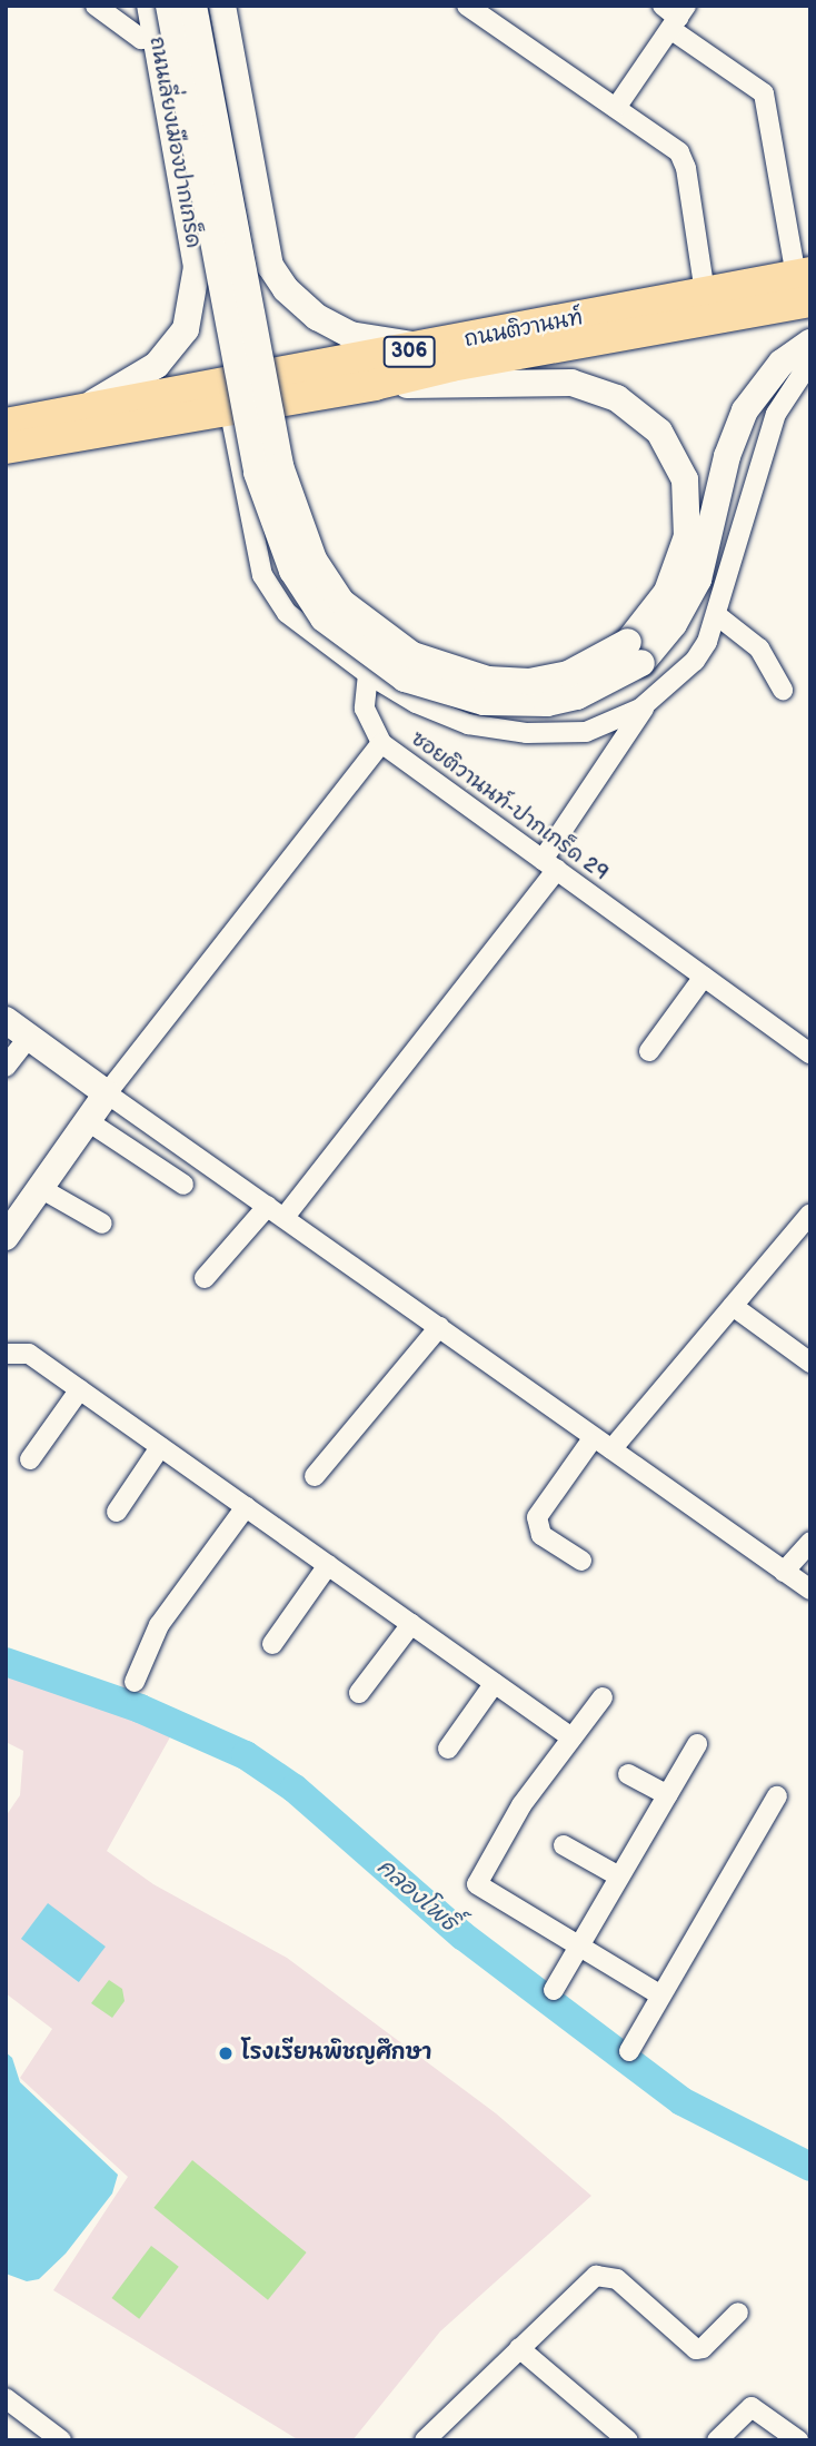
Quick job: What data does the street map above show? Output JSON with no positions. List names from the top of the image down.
{
  "streets": {
    "main road": ["ถนนเลี่ยงเมืองปากเกร็ด", "ถนนติวานนท์", "306"],
    "street": ["ซอยติวานนท์-ปากเกร็ด 29"]
  },
  "crossings": [
    ["ถนนเลี่ยงเมืองปากเกร็ด", "ถนนติวานนท์"]
  ],
  "water": ["คลองโพธิ์"],
  "places": ["โรงเรียนพิชญศึกษา"]
}
